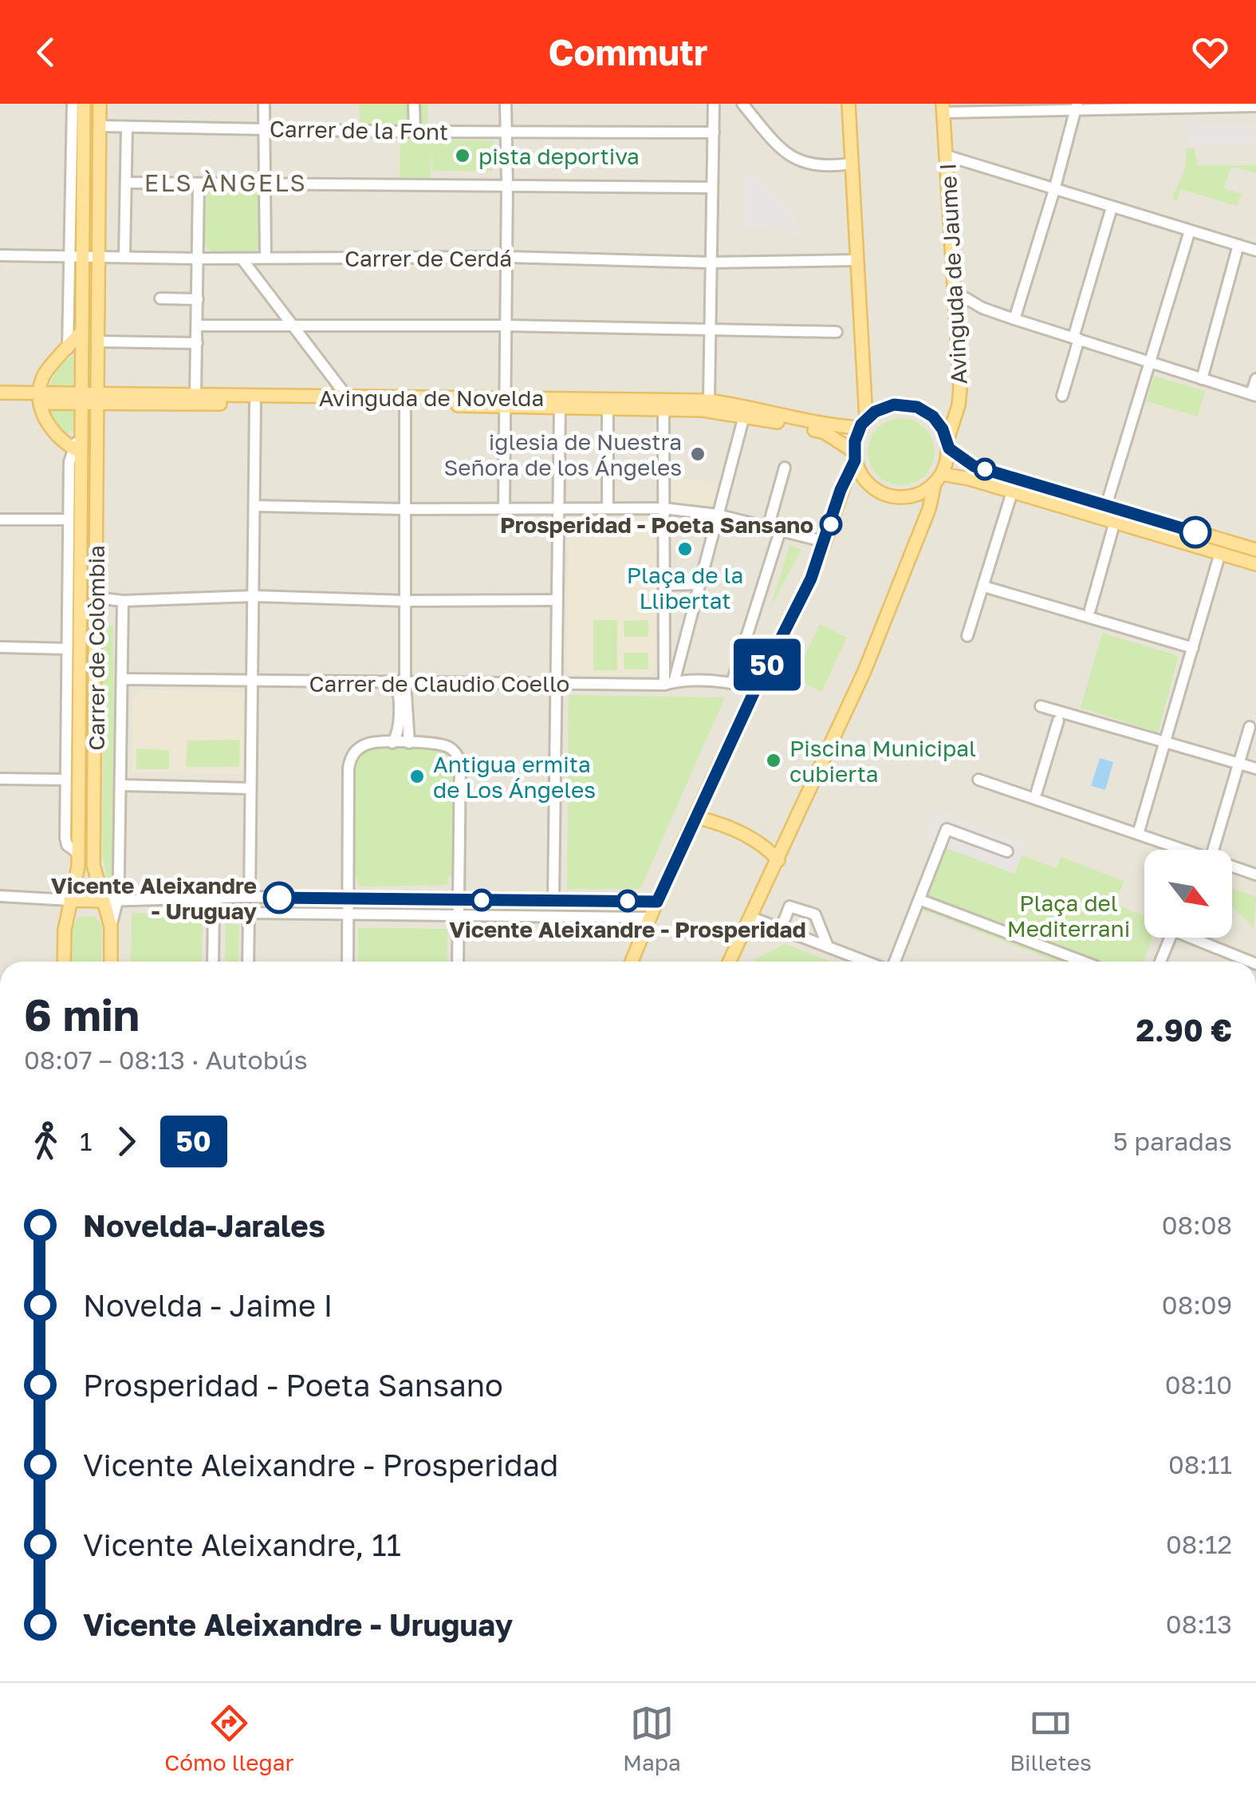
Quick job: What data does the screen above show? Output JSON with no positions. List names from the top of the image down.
{
  "streets": {
    "main road": ["Avinguda de Jaume I", "Avinguda de Novelda", "Carrer de Colòmbia"],
    "street": ["Carrer de la Font", "Carrer de Cerdá", "Carrer de Claudio Coello"]
  },
  "crossings": [
    ["Carrer de la Font", "Carrer de Colòmbia"],
    ["Carrer de Cerdá", "Carrer de Colòmbia"],
    ["Avinguda de Jaume I", "Avinguda de Novelda"],
    ["Avinguda de Novelda", "Carrer de Colòmbia"],
    ["Carrer de Colòmbia", "Carrer de Claudio Coello"]
  ],
  "districts": ["ELS ÀNGELS"],
  "parks": ["Plaça del Mediterrani"],
  "places": [
    "pista deportiva",
    "iglesia de Nuestra Señora de los Ángeles",
    "Prosperidad - Poeta Sansano",
    "Plaça de la Llibertat",
    "Piscina Municipal cubierta",
    "Antigua ermita de Los Ángeles",
    "Vicente Aleixandre - Uruguay",
    "Vicente Aleixandre - Prosperidad"
  ],
  "lines": ["bus line 50"],
  "north": "bottom right",
  "page": {
    "header": "Commutr",
    "on_map": "50",
    "heading": ["6 min", "08:07 – 08:13 · Autobús", "2.90 €"],
    "legs": ["1", "50", "5 paradas"],
    "list": [
      {
        "name": "Novelda-Jarales",
        "value": "08:08"
      },
      {
        "name": "Novelda - Jaime I",
        "value": "08:09"
      },
      {
        "name": "Prosperidad - Poeta Sansano",
        "value": "08:10"
      },
      {
        "name": "Vicente Aleixandre - Prosperidad",
        "value": "08:11"
      },
      {
        "name": "Vicente Aleixandre, 11",
        "value": "08:12"
      },
      {
        "name": "Vicente Aleixandre - Uruguay",
        "value": "08:13"
      }
    ],
    "tabs": ["Cómo llegar", "Mapa", "Billetes"]
  }
}
